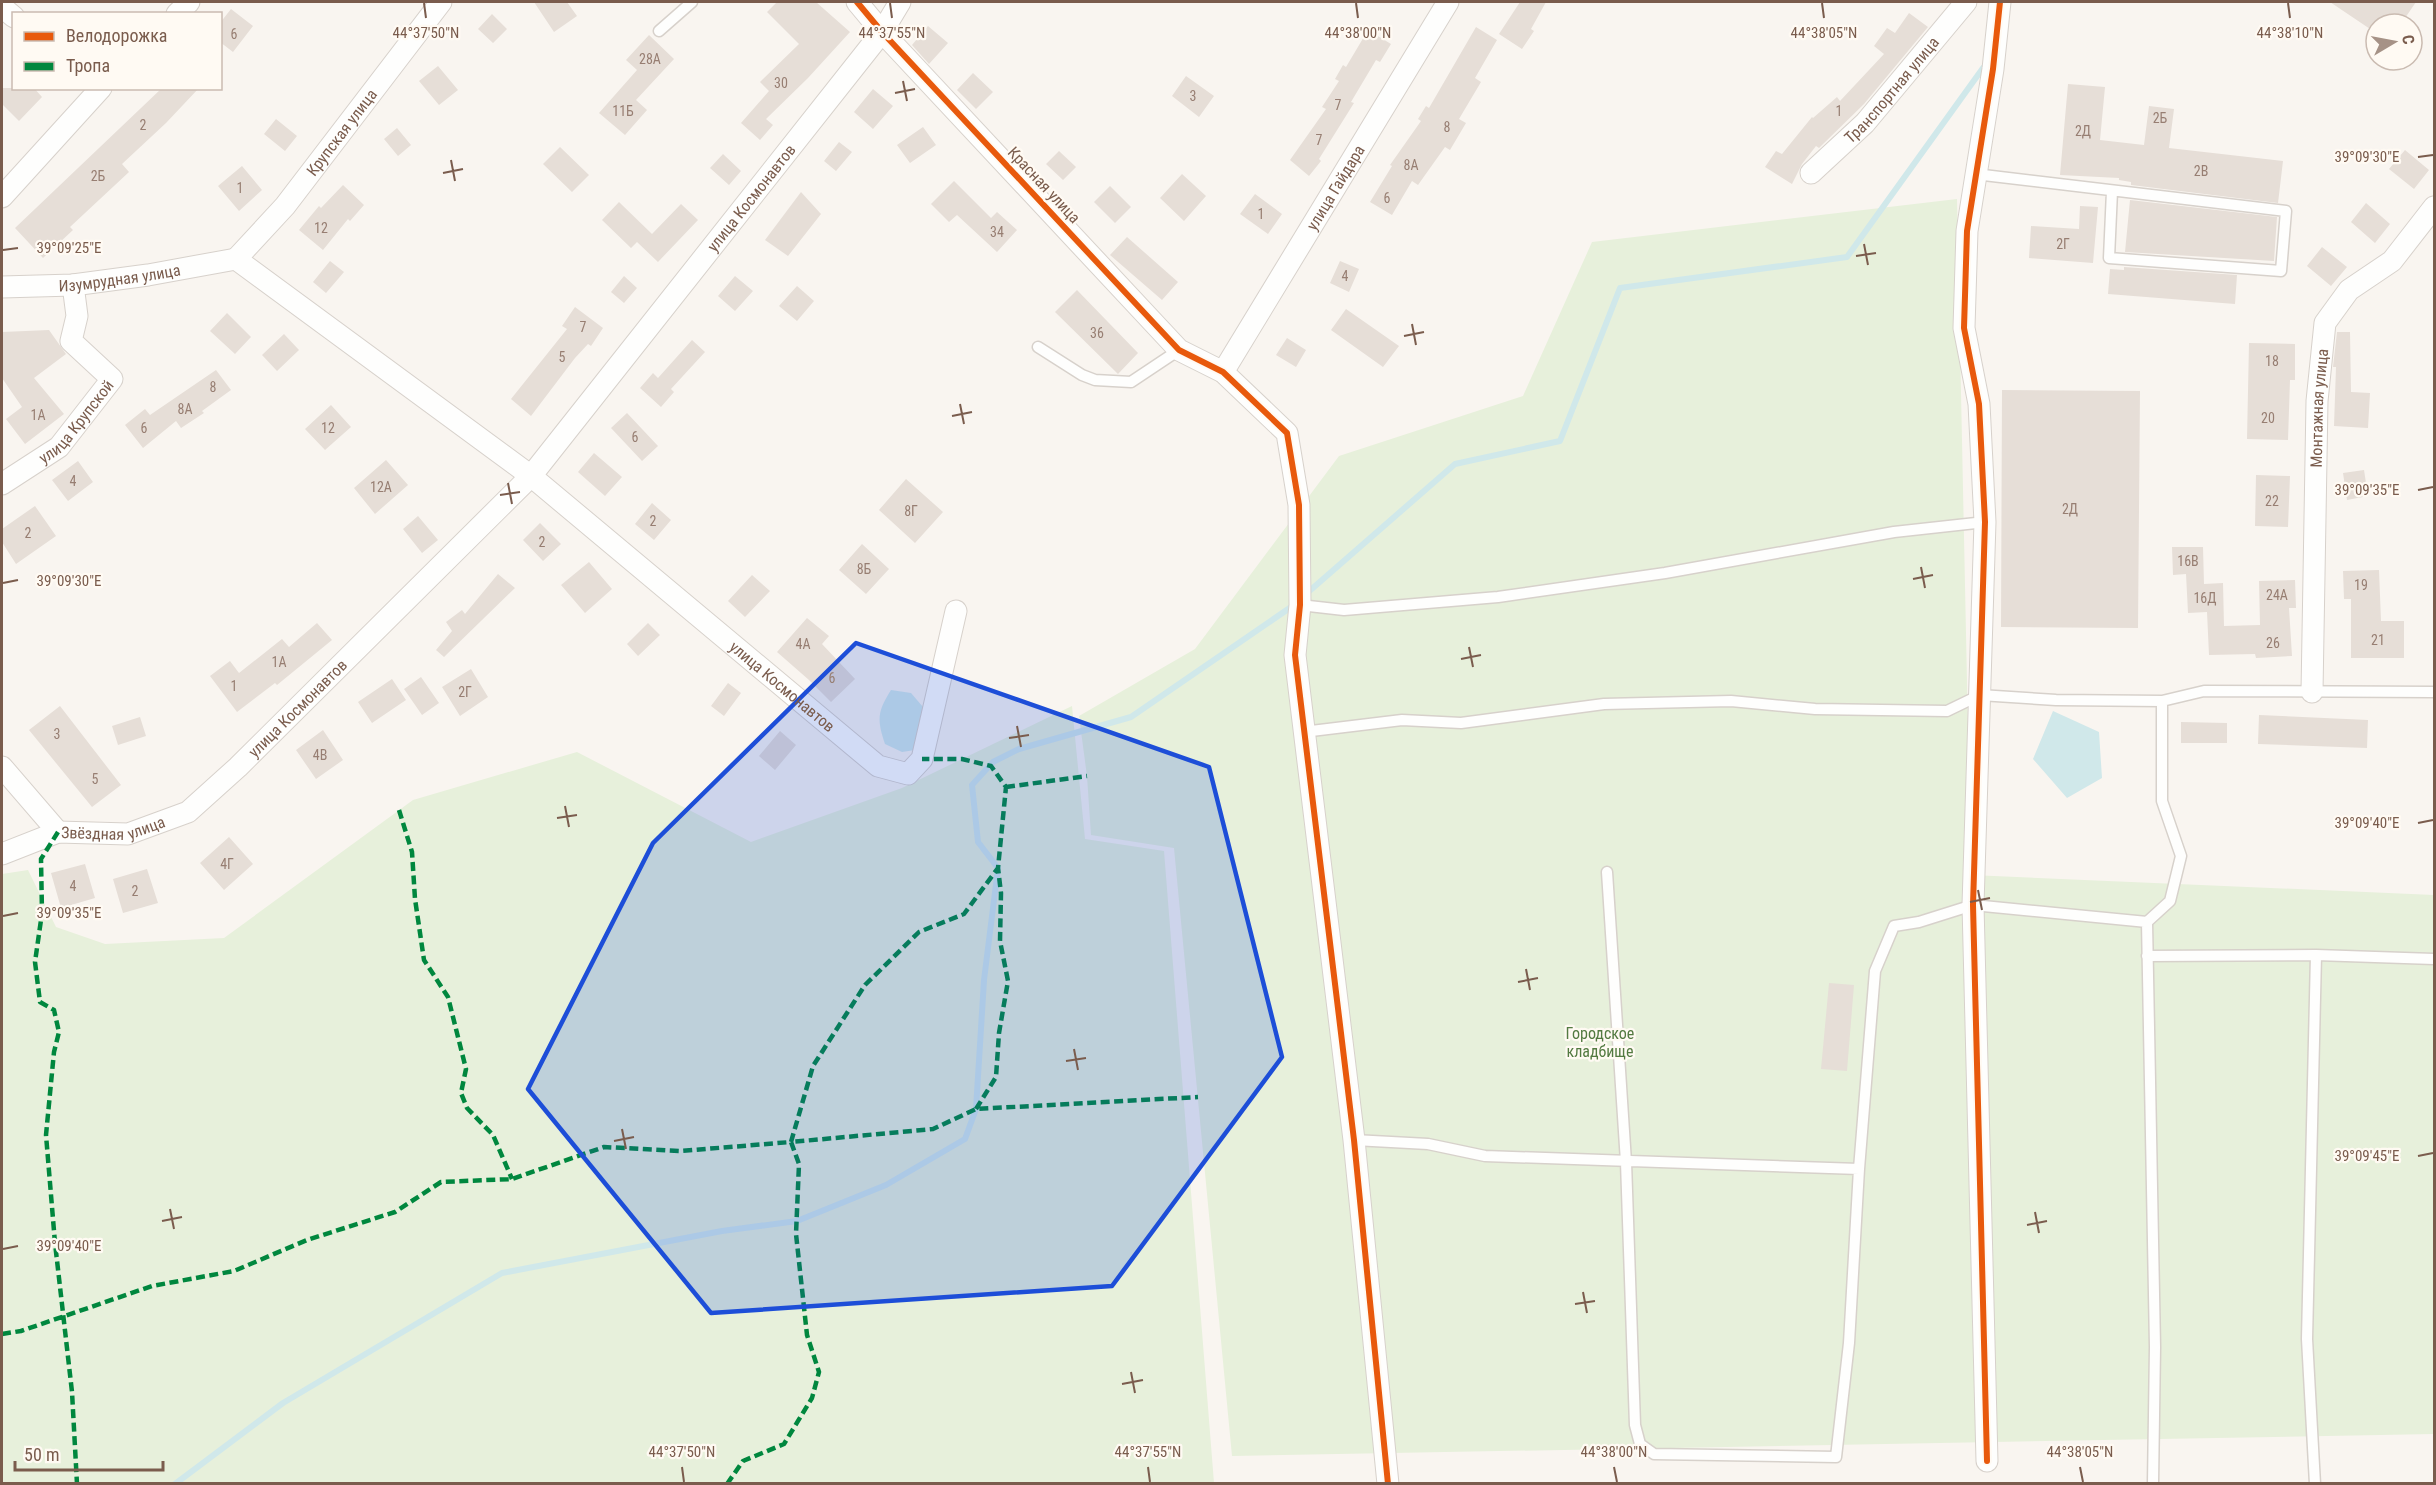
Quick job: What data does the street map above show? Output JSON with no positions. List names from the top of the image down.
{
  "streets": {
    "street": [
      "Транспортная улица",
      "Крупская улица",
      "Красная улица",
      "улица Гайдара",
      "улица Космонавтов",
      "Изумрудная улица",
      "Монтажная улица",
      "улица Крупской",
      "Звёздная улица"
    ]
  },
  "crossings": [
    ["Крупская улица", "улица Космонавтов"],
    ["Крупская улица", "Изумрудная улица"],
    ["Красная улица", "улица Гайдара"],
    ["Красная улица", "улица Космонавтов"],
    ["улица Космонавтов", "Изумрудная улица"],
    ["улица Космонавтов", "Звёздная улица"],
    ["Изумрудная улица", "улица Крупской"]
  ],
  "parks": ["Городское кладбище"],
  "house_numbers": [
    "6",
    "28А",
    "30",
    "3",
    "7",
    "11Б",
    "1",
    "2Б",
    "2",
    "8",
    "2Д",
    "7",
    "8А",
    "2В",
    "2Б",
    "1",
    "6",
    "1",
    "12",
    "34",
    "2Г",
    "4",
    "7",
    "36",
    "5",
    "18",
    "8",
    "8А",
    "1А",
    "20",
    "6",
    "12",
    "6",
    "4",
    "12А",
    "22",
    "2Д",
    "8Г",
    "2",
    "2",
    "2",
    "16В",
    "8Б",
    "19",
    "24А",
    "16Д",
    "21",
    "26",
    "4А",
    "1А",
    "6",
    "1",
    "2Г",
    "3",
    "4В",
    "5",
    "4Г",
    "4",
    "2"
  ],
  "legend": ["Велодорожка", "Тропа"],
  "scale_bar": "50 m",
  "north": "right",
  "coordinates": [
    "44°38'10\"N",
    "44°37'50\"N",
    "44°37'55\"N",
    "44°38'00\"N",
    "44°38'05\"N",
    "39°09'30\"E",
    "39°09'25\"E",
    "39°09'35\"E",
    "39°09'40\"E",
    "39°09'45\"E"
  ]
}
